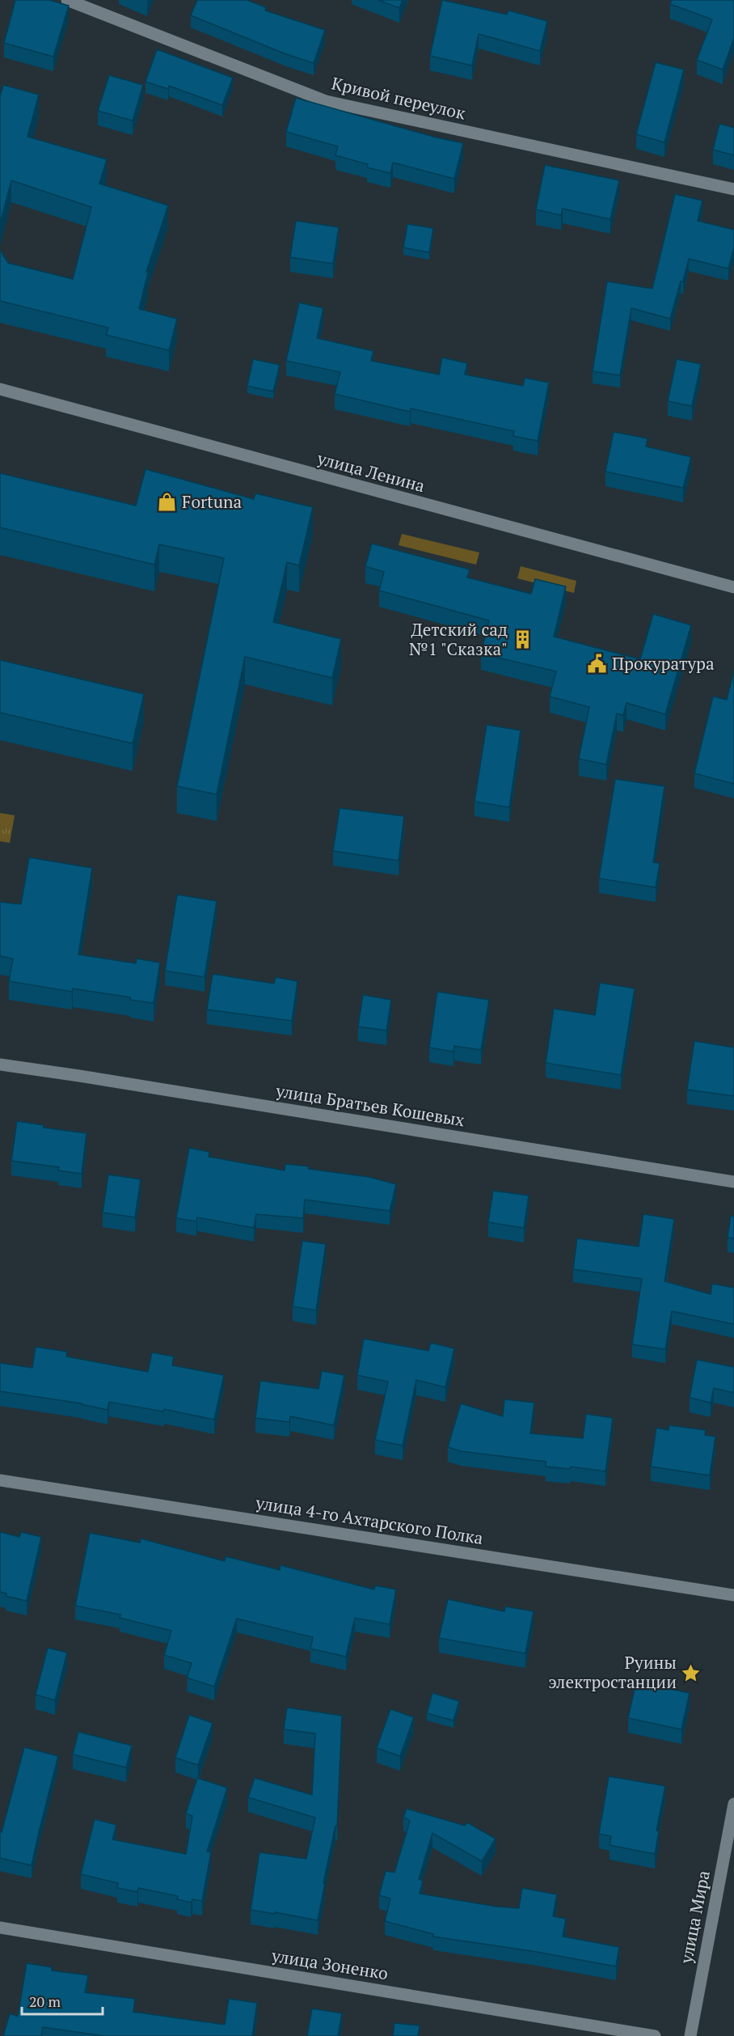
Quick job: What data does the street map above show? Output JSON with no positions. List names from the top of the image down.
{
  "streets": {
    "street": [
      "Кривой переулок",
      "улица Ленина",
      "улица Братьев Кошевых",
      "улица 4-го Ахтарского Полка",
      "улица Мира",
      "улица Зоненко"
    ]
  },
  "places": {
    "shop": ["Fortuna"],
    "building": ["Детский сад №1 \"Сказка\""],
    "public building": ["Прокуратура"],
    "place": ["Руины электростанции"]
  },
  "scale_bar": "20 m"
}
